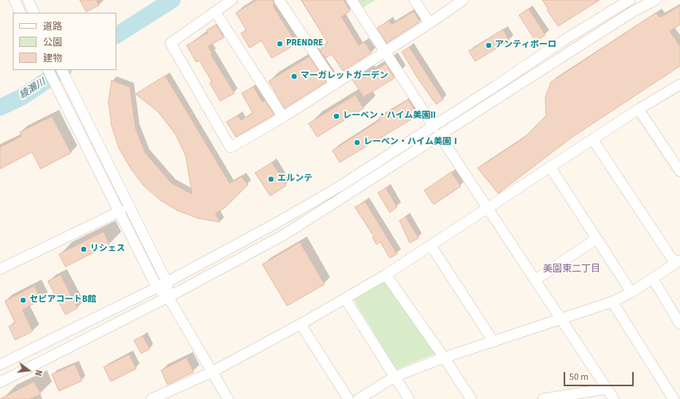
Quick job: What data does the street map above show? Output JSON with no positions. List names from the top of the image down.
{
  "districts": ["美園東二丁目"],
  "water": ["綾瀬川"],
  "places": [
    "PRENDRE",
    "アンティポーロ",
    "マーガレットガーデン",
    "レーベン・ハイム美園II",
    "レーベン・ハイム美園Ⅰ",
    "エルンテ",
    "リシェス",
    "セピアコートB館"
  ],
  "legend": ["道路", "公園", "建物"],
  "scale_bar": "50 m",
  "north": "right"
}
